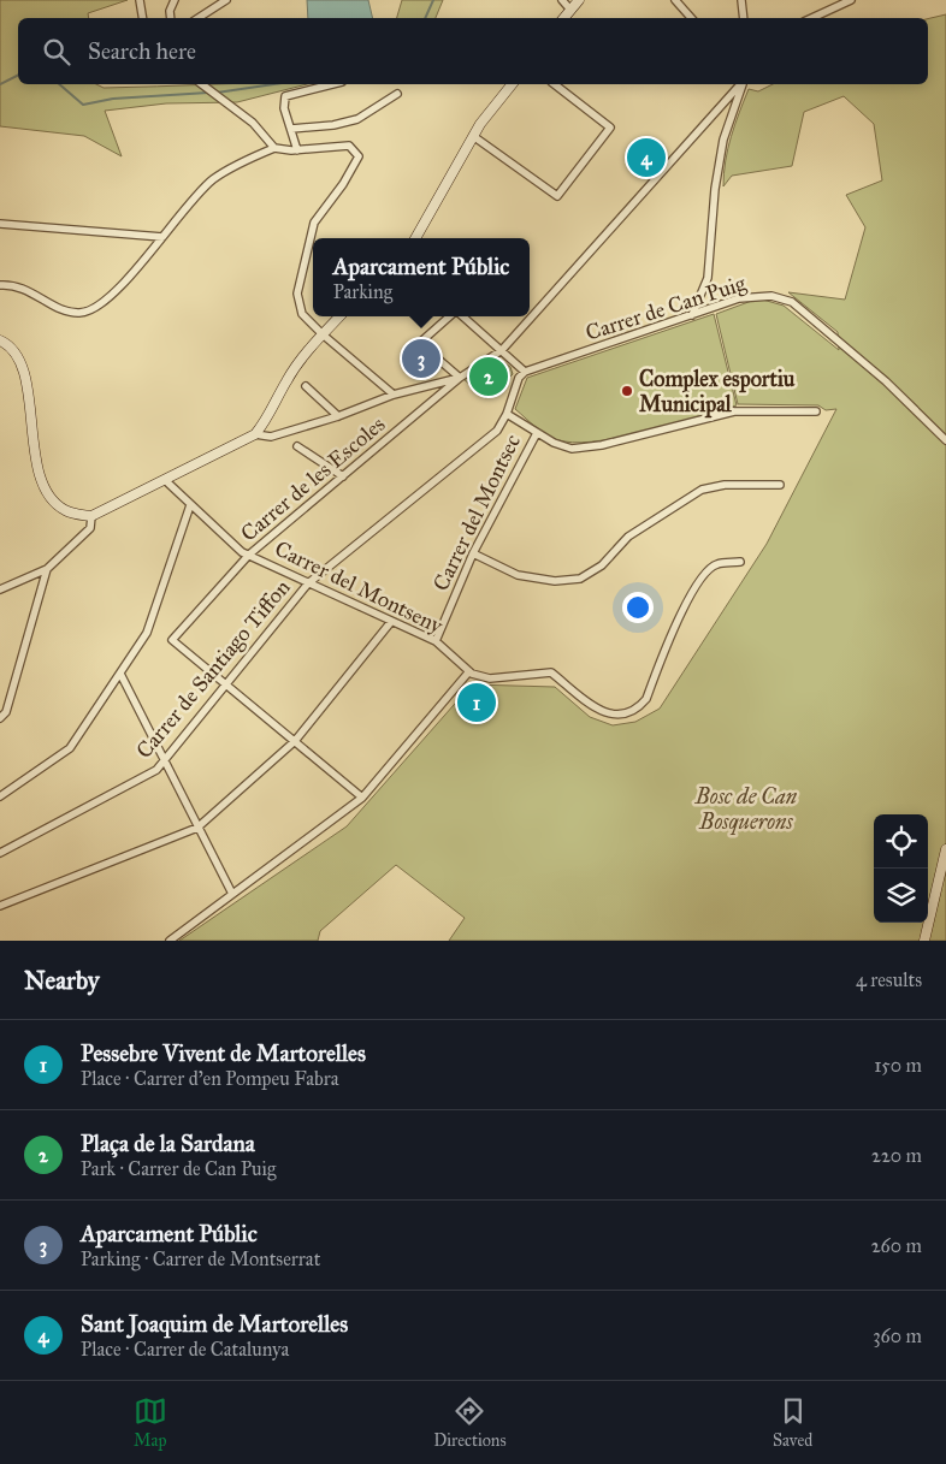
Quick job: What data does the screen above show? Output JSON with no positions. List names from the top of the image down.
{
  "streets": {
    "street": [
      "Carrer de Can Puig",
      "Carrer de les Escoles",
      "Carrer del Montsec",
      "Carrer del Montseny",
      "Carrer de Santiago Tiffon"
    ]
  },
  "crossings": [
    ["Carrer de Can Puig", "Carrer de Santiago Tiffon"],
    ["Carrer de les Escoles", "Carrer del Montseny"],
    ["Carrer de les Escoles", "Carrer de Santiago Tiffon"],
    ["Carrer del Montsec", "Carrer del Montseny"],
    ["Carrer del Montseny", "Carrer de Santiago Tiffon"]
  ],
  "parks": ["Bosc de Can Bosquerons"],
  "places": ["Complex esportiu Municipal"],
  "page": {
    "search": "Search here",
    "pins": [
      "4",
      "3",
      "2",
      "1"
    ],
    "popup": ["Aparcament Públic", "Parking"],
    "heading": ["Nearby", "4 results"],
    "list": [
      {
        "mark": "1",
        "name": "Pessebre Vivent de Martorelles",
        "note": "Place · Carrer d'en Pompeu Fabra",
        "value": "150 m"
      },
      {
        "mark": "2",
        "name": "Plaça de la Sardana",
        "note": "Park · Carrer de Can Puig",
        "value": "220 m"
      },
      {
        "mark": "3",
        "name": "Aparcament Públic",
        "note": "Parking · Carrer de Montserrat",
        "value": "260 m"
      },
      {
        "mark": "4",
        "name": "Sant Joaquim de Martorelles",
        "note": "Place · Carrer de Catalunya",
        "value": "360 m"
      }
    ],
    "nav": ["Map", "Directions", "Saved"]
  }
}
